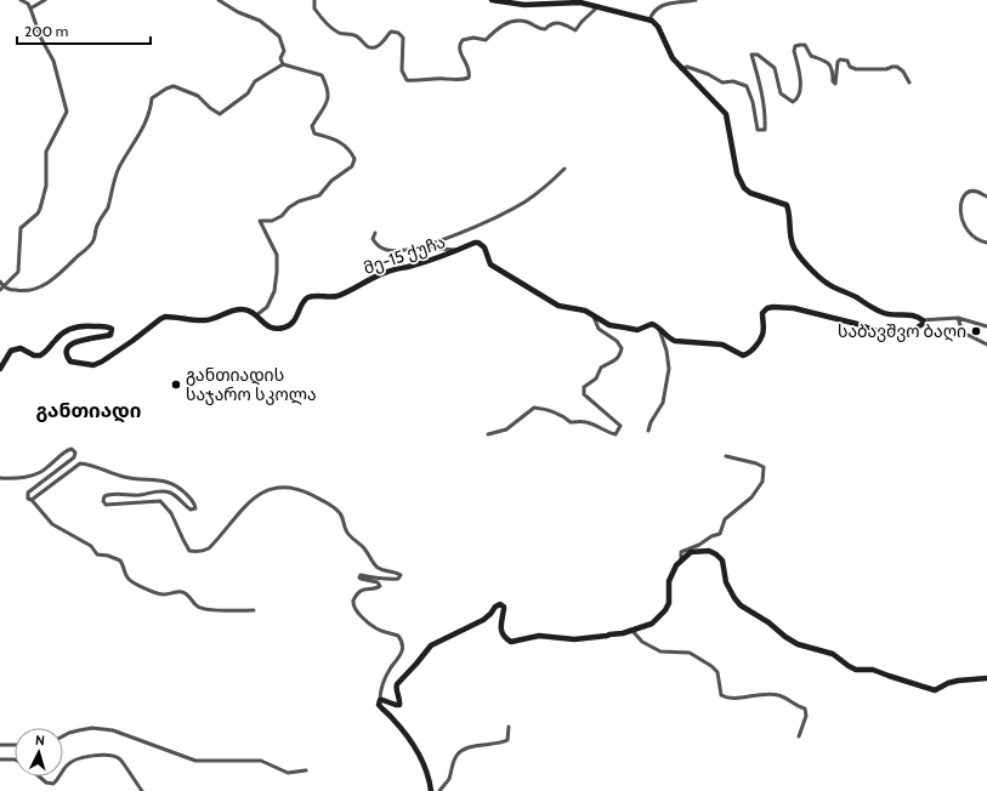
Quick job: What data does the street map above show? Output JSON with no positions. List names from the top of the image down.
{
  "streets": {
    "street": ["მე-15 ქუჩა"]
  },
  "districts": ["განთიადი"],
  "places": ["საბავშვო ბაღი", "განთიადის საჯარო სკოლა"],
  "scale_bar": "200 m",
  "north": "top"
}
